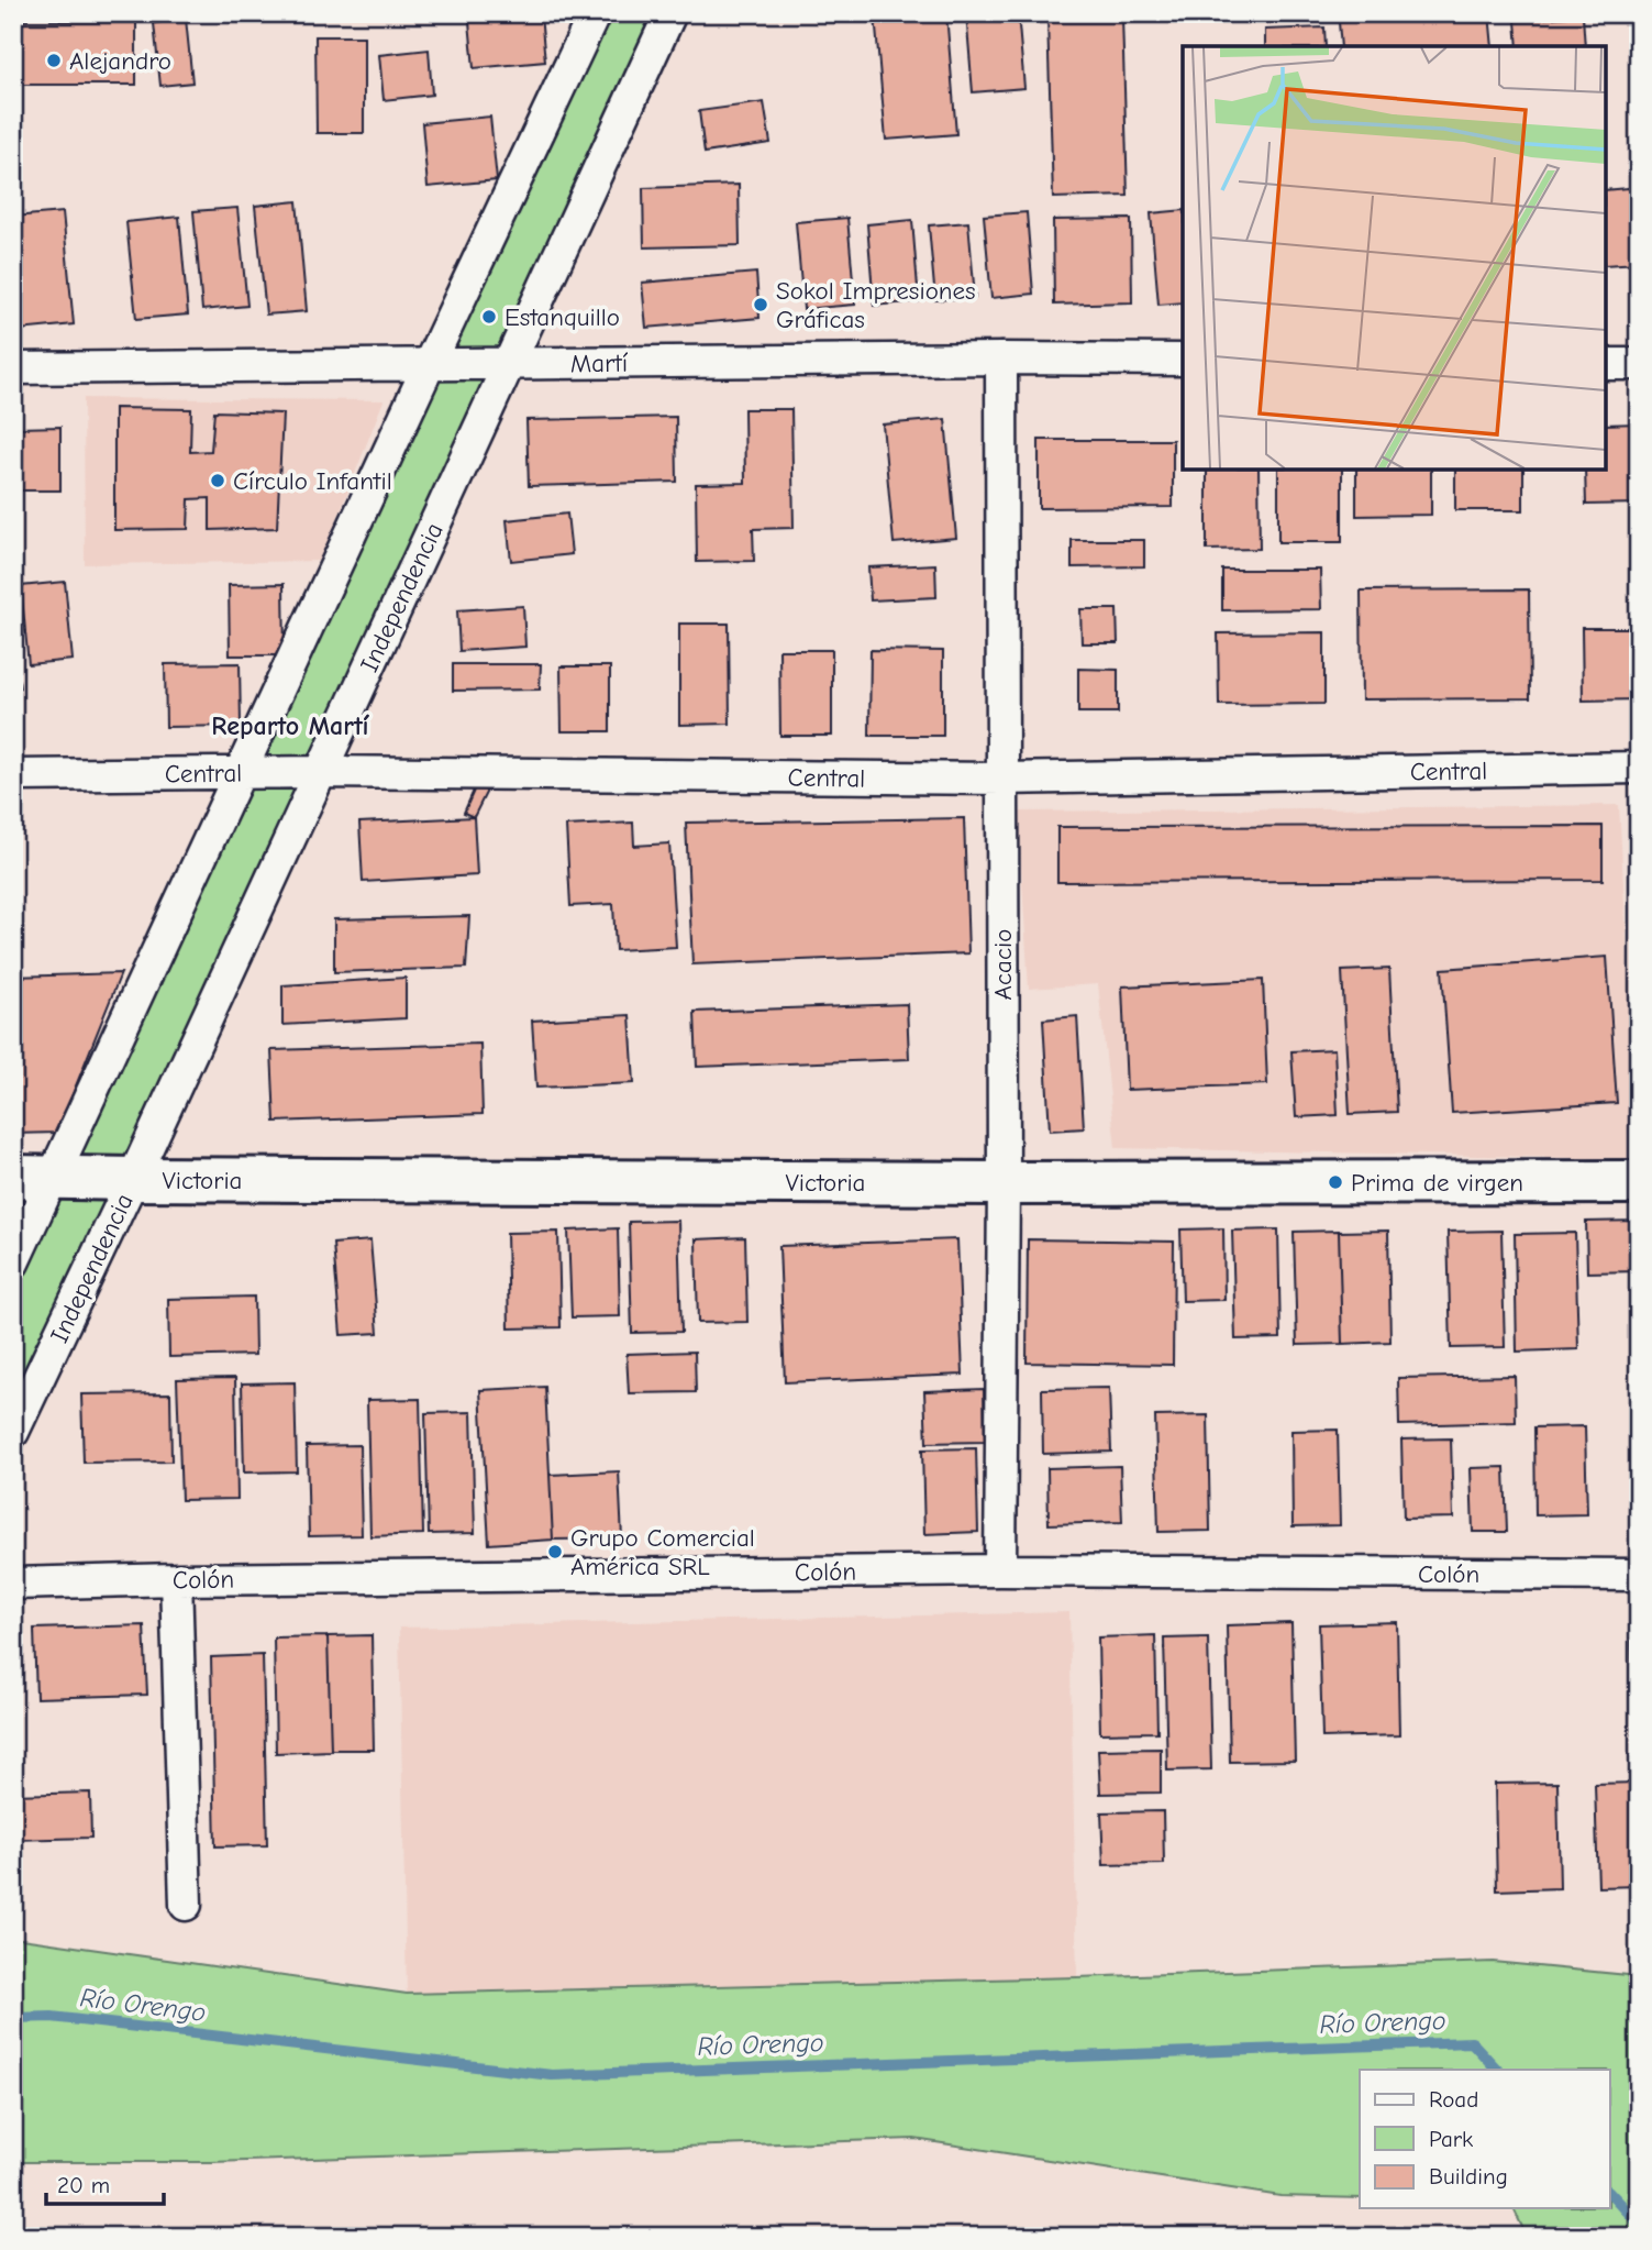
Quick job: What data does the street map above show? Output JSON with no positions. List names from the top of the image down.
{
  "streets": {
    "street": [
      "Martí",
      "Independencia",
      "Central",
      "Acacio",
      "Victoria",
      "Colón"
    ]
  },
  "crossings": [
    ["Martí", "Independencia"],
    ["Martí", "Acacio"],
    ["Independencia", "Central"],
    ["Independencia", "Victoria"],
    ["Central", "Acacio"],
    ["Acacio", "Victoria"],
    ["Acacio", "Colón"]
  ],
  "districts": ["Reparto Martí"],
  "water": ["Río Orengo"],
  "places": [
    "Alejandro",
    "Sokol Impresiones Gráficas",
    "Estanquillo",
    "Círculo Infantil",
    "Prima de virgen",
    "Grupo Comercial América SRL"
  ],
  "legend": ["Road", "Park", "Building"],
  "scale_bar": "20 m"
}
